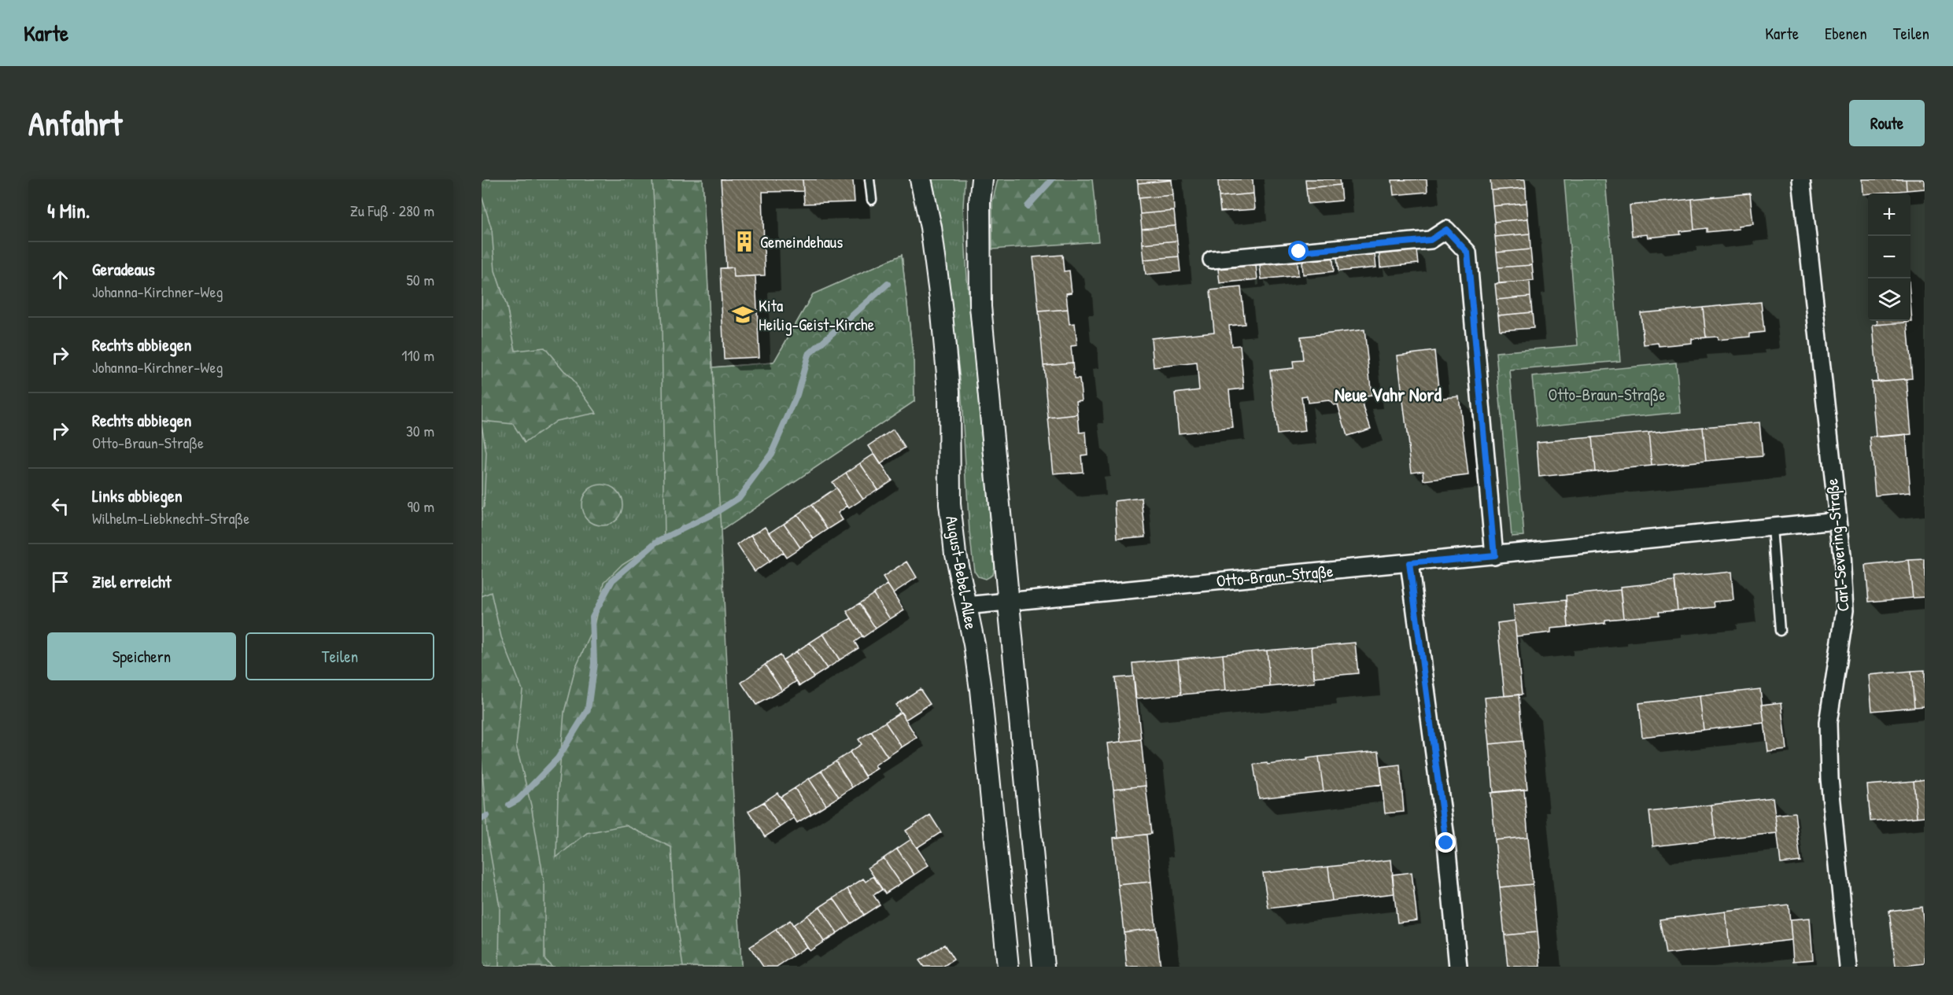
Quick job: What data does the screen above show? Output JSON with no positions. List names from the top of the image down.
{
  "streets": {
    "street": ["Carl-Severing-Straße", "August-Bebel-Allee", "Otto-Braun-Straße"]
  },
  "crossings": [
    ["Carl-Severing-Straße", "Otto-Braun-Straße"],
    ["August-Bebel-Allee", "Otto-Braun-Straße"]
  ],
  "districts": ["Neue Vahr Nord"],
  "parks": ["Otto-Braun-Straße"],
  "places": {
    "building": ["Gemeindehaus"],
    "school or university": ["Kita Heilig-Geist-Kirche"]
  },
  "page": {
    "header": "Karte",
    "nav": ["Karte", "Ebenen", "Teilen"],
    "buttons": [
      "Route",
      ["Speichern", "Teilen"]
    ],
    "title": "Anfahrt",
    "heading": ["4 Min.", "Zu Fuß · 280 m"],
    "map_buttons": ["+", "−"],
    "list": [
      ["Geradeaus", "Johanna-Kirchner-Weg", "50 m"],
      ["Rechts abbiegen", "Johanna-Kirchner-Weg", "110 m"],
      ["Rechts abbiegen", "Otto-Braun-Straße", "30 m"],
      ["Links abbiegen", "Wilhelm-Liebknecht-Straße", "90 m"],
      "Ziel erreicht"
    ]
  }
}
